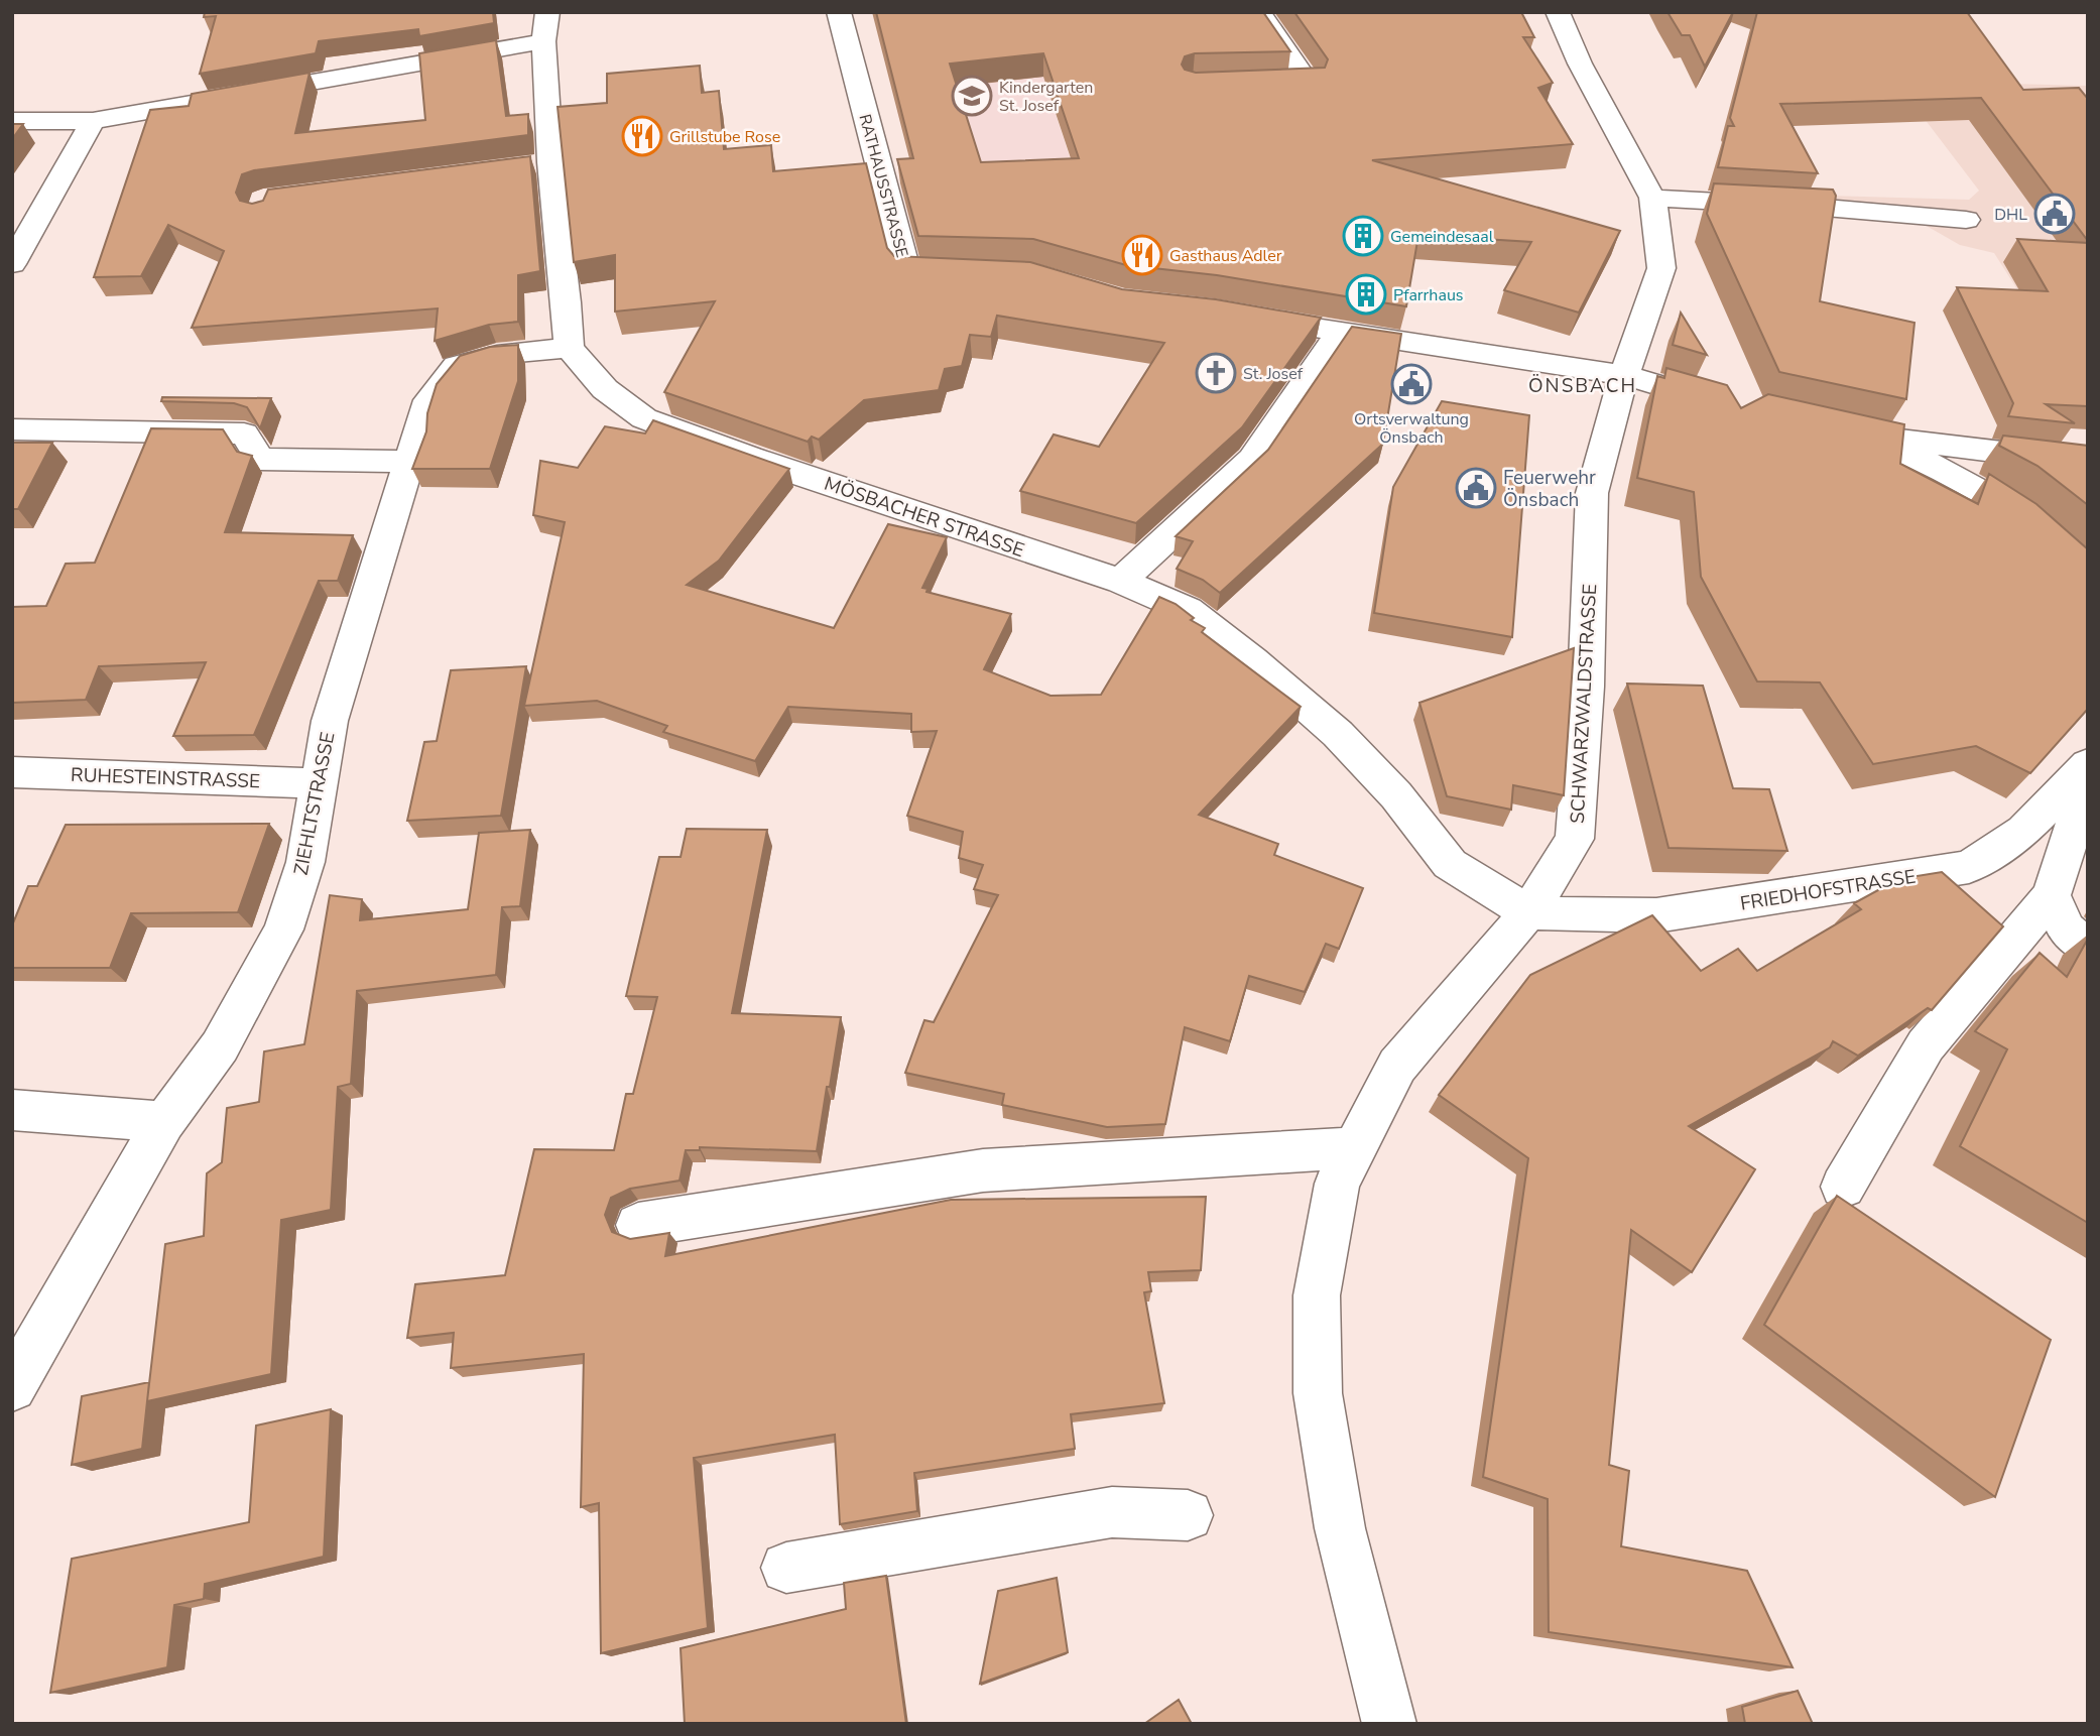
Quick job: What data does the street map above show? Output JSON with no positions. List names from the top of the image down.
{
  "streets": {
    "street": [
      "RATHAUSSTRASSE",
      "MÖSBACHER STRASSE",
      "SCHWARZWALDSTRASSE",
      "RUHESTEINSTRASSE",
      "ZIEHLTSTRASSE",
      "FRIEDHOFSTRASSE"
    ]
  },
  "crossings": [
    ["MÖSBACHER STRASSE", "SCHWARZWALDSTRASSE"],
    ["MÖSBACHER STRASSE", "ZIEHLTSTRASSE"],
    ["MÖSBACHER STRASSE", "FRIEDHOFSTRASSE"],
    ["SCHWARZWALDSTRASSE", "FRIEDHOFSTRASSE"],
    ["RUHESTEINSTRASSE", "ZIEHLTSTRASSE"]
  ],
  "districts": ["ÖNSBACH"],
  "places": {
    "school or university": ["Kindergarten St. Josef"],
    "restaurant": ["Grillstube Rose", "Gasthaus Adler"],
    "public building": ["DHL", "Ortsverwaltung Önsbach", "Feuerwehr Önsbach"],
    "building": ["Gemeindesaal", "Pfarrhaus"],
    "church": ["St. Josef"]
  }
}
